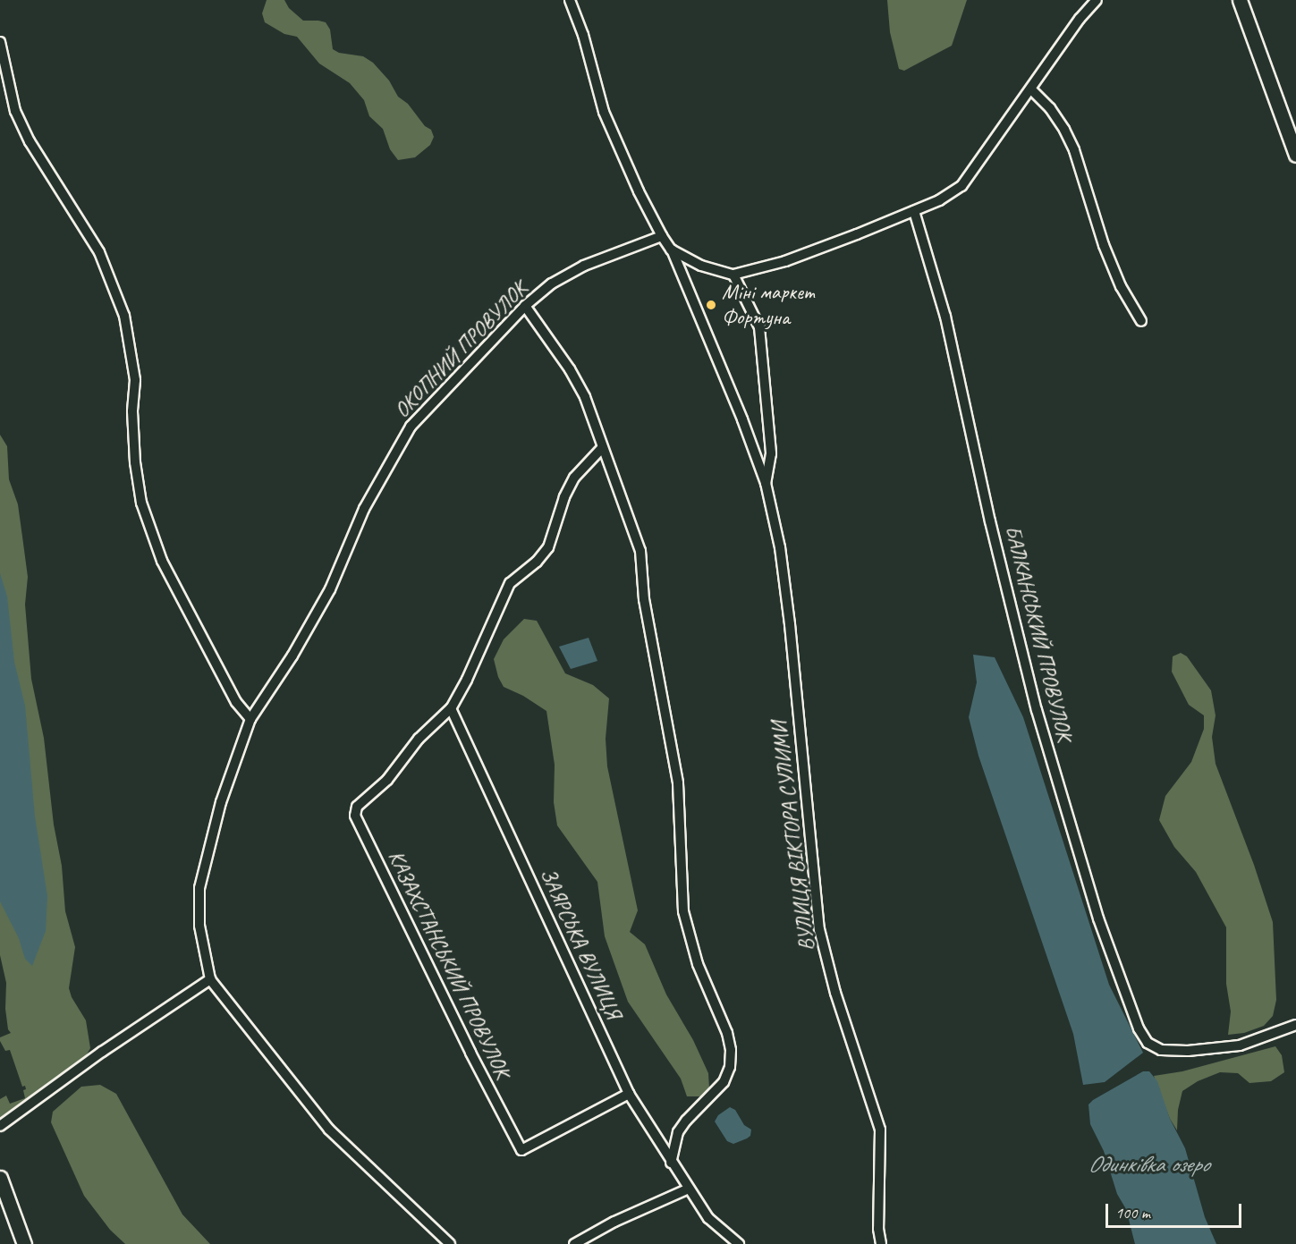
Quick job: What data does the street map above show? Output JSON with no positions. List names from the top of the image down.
{
  "streets": {
    "street": [
      "ОКОПНИЙ ПРОВУЛОК",
      "БАЛКАНСЬКИЙ ПРОВУЛОК",
      "ВУЛИЦЯ ВІКТОРА СУЛИМИ",
      "ЗАЯРСЬКА ВУЛИЦЯ",
      "КАЗАХСТАНСЬКИЙ ПРОВУЛОК"
    ]
  },
  "crossings": [
    ["ОКОПНИЙ ПРОВУЛОК", "ВУЛИЦЯ ВІКТОРА СУЛИМИ"],
    ["ЗАЯРСЬКА ВУЛИЦЯ", "КАЗАХСТАНСЬКИЙ ПРОВУЛОК"]
  ],
  "water": ["Одинківка озеро"],
  "places": ["Міні маркет Фортуна"],
  "scale_bar": "100 m"
}
